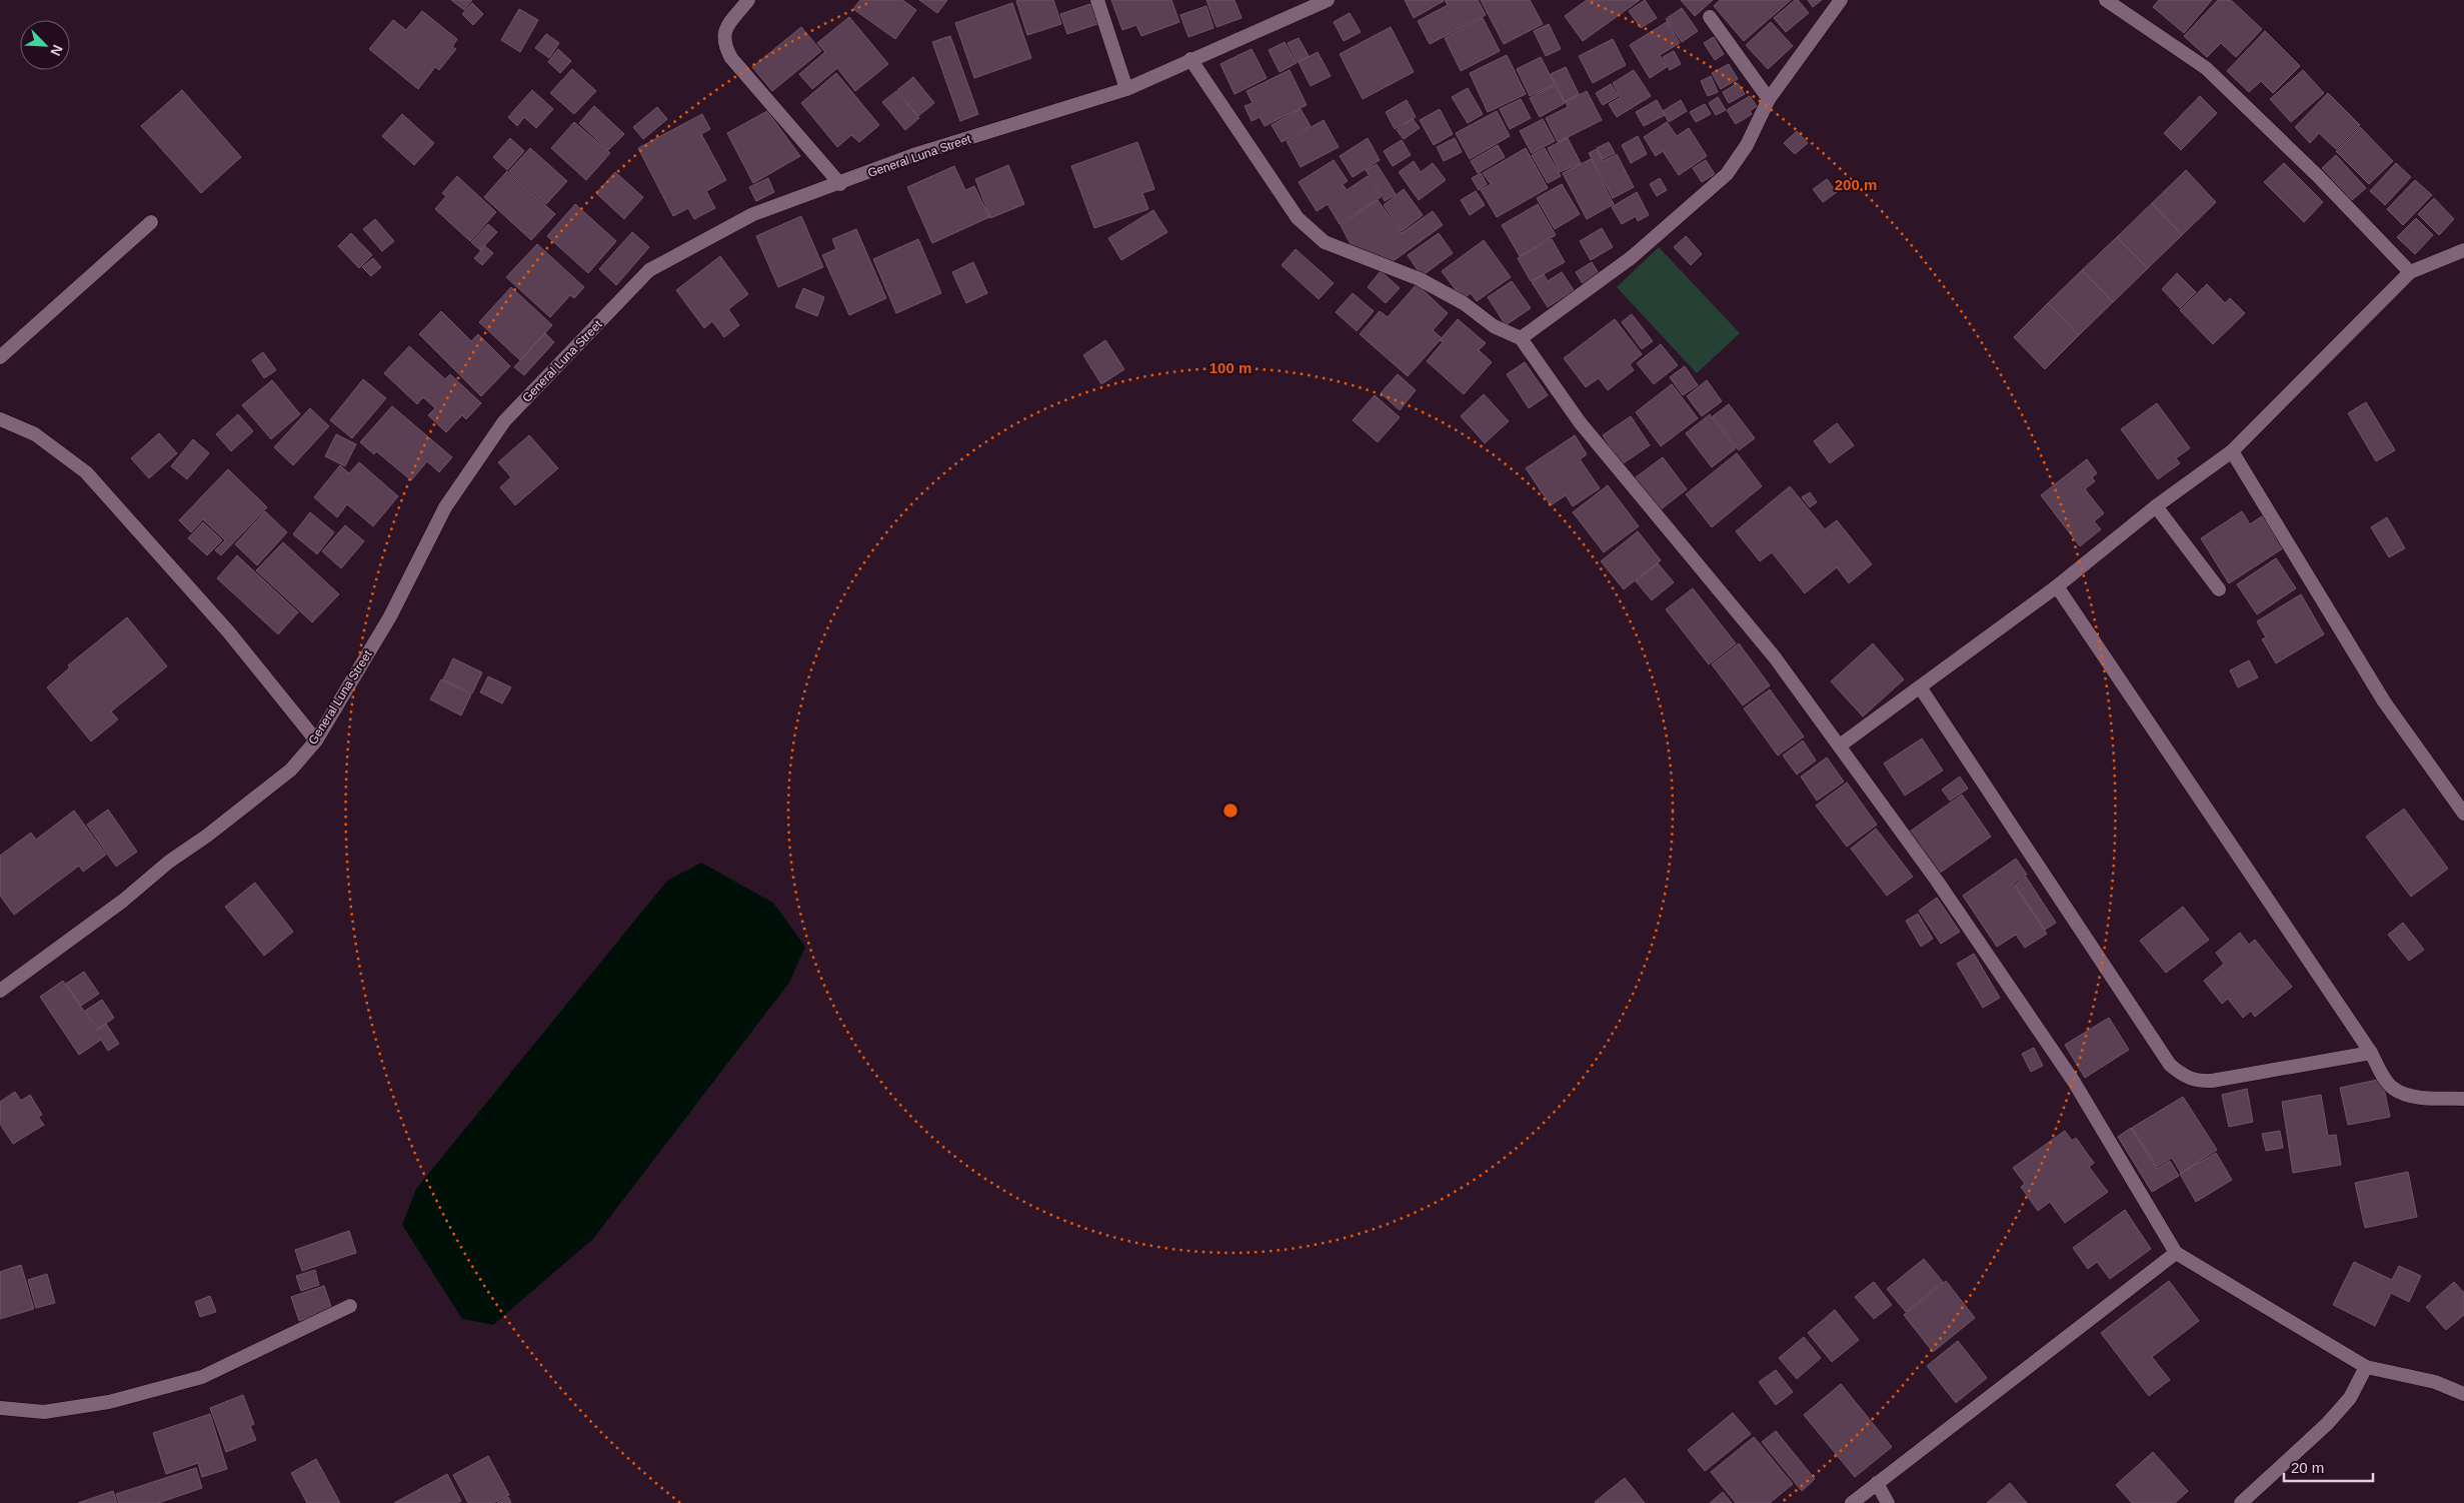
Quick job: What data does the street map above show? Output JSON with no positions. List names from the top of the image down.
{
  "streets": {
    "street": ["General Luna Street"]
  },
  "scale_bar": "20 m",
  "north": "bottom right",
  "rings": ["200 m", "100 m"]
}
